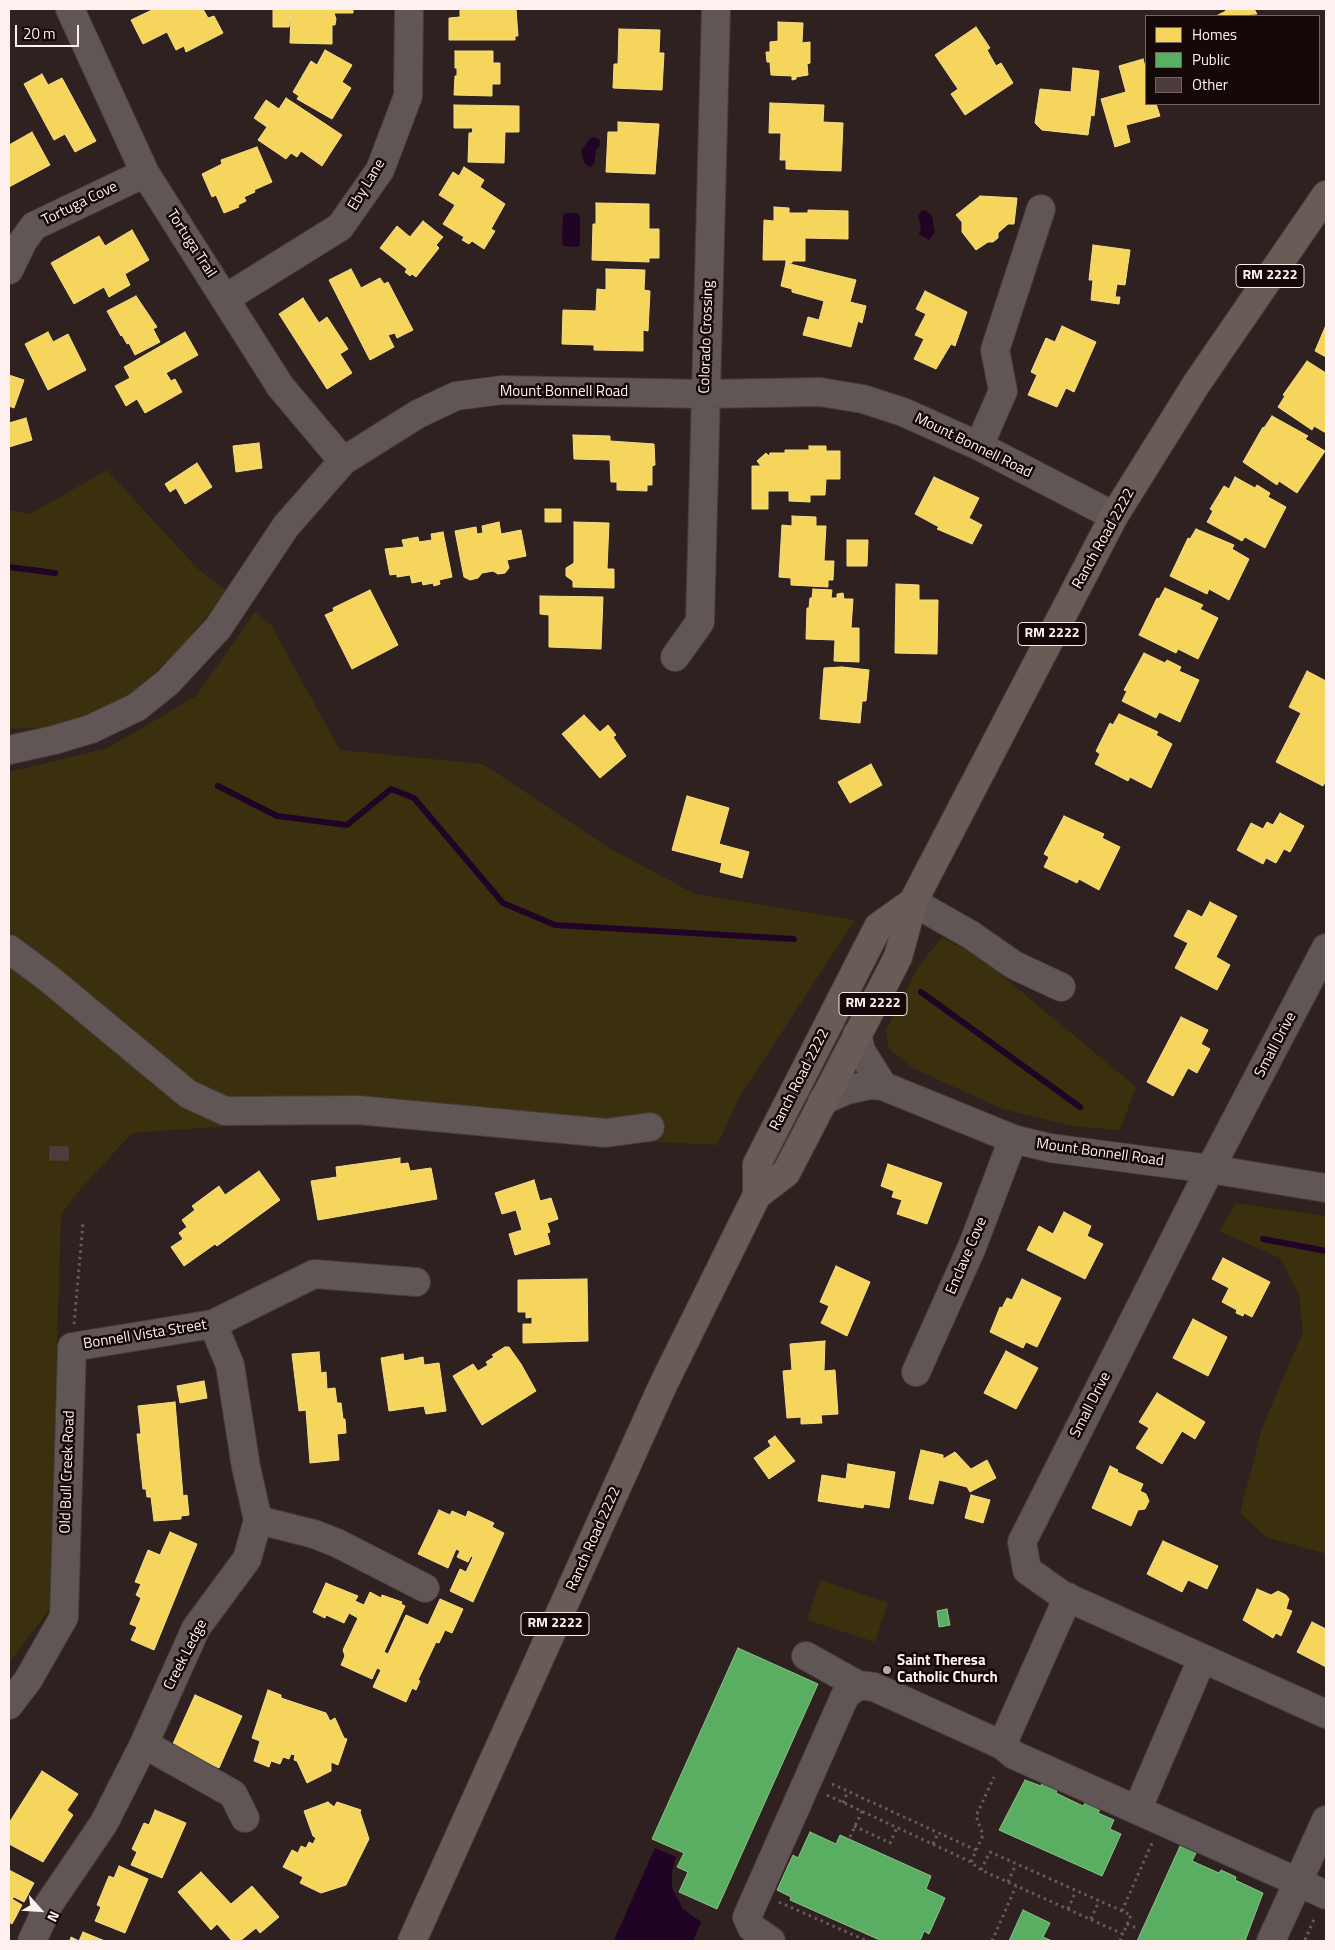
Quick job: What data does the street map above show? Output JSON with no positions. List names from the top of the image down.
{
  "streets": {
    "main road": ["RM 2222", "Ranch Road 2222"],
    "street": [
      "Eby Lane",
      "Tortuga Cove",
      "Tortuga Trail",
      "Colorado Crossing",
      "Mount Bonnell Road",
      "Small Drive",
      "Enclave Cove",
      "Bonnell Vista Street",
      "Old Bull Creek Road",
      "Creek Ledge"
    ]
  },
  "crossings": [
    ["Eby Lane", "Tortuga Trail"],
    ["Tortuga Cove", "Tortuga Trail"],
    ["Tortuga Trail", "Mount Bonnell Road"],
    ["Colorado Crossing", "Mount Bonnell Road"],
    ["Mount Bonnell Road", "Ranch Road 2222"],
    ["Mount Bonnell Road", "Small Drive"],
    ["Mount Bonnell Road", "Enclave Cove"],
    ["Bonnell Vista Street", "Old Bull Creek Road"],
    ["Bonnell Vista Street", "Creek Ledge"]
  ],
  "places": ["Saint Theresa Catholic Church"],
  "legend": ["Homes", "Public", "Other"],
  "scale_bar": "20 m",
  "north": "bottom right"
}
